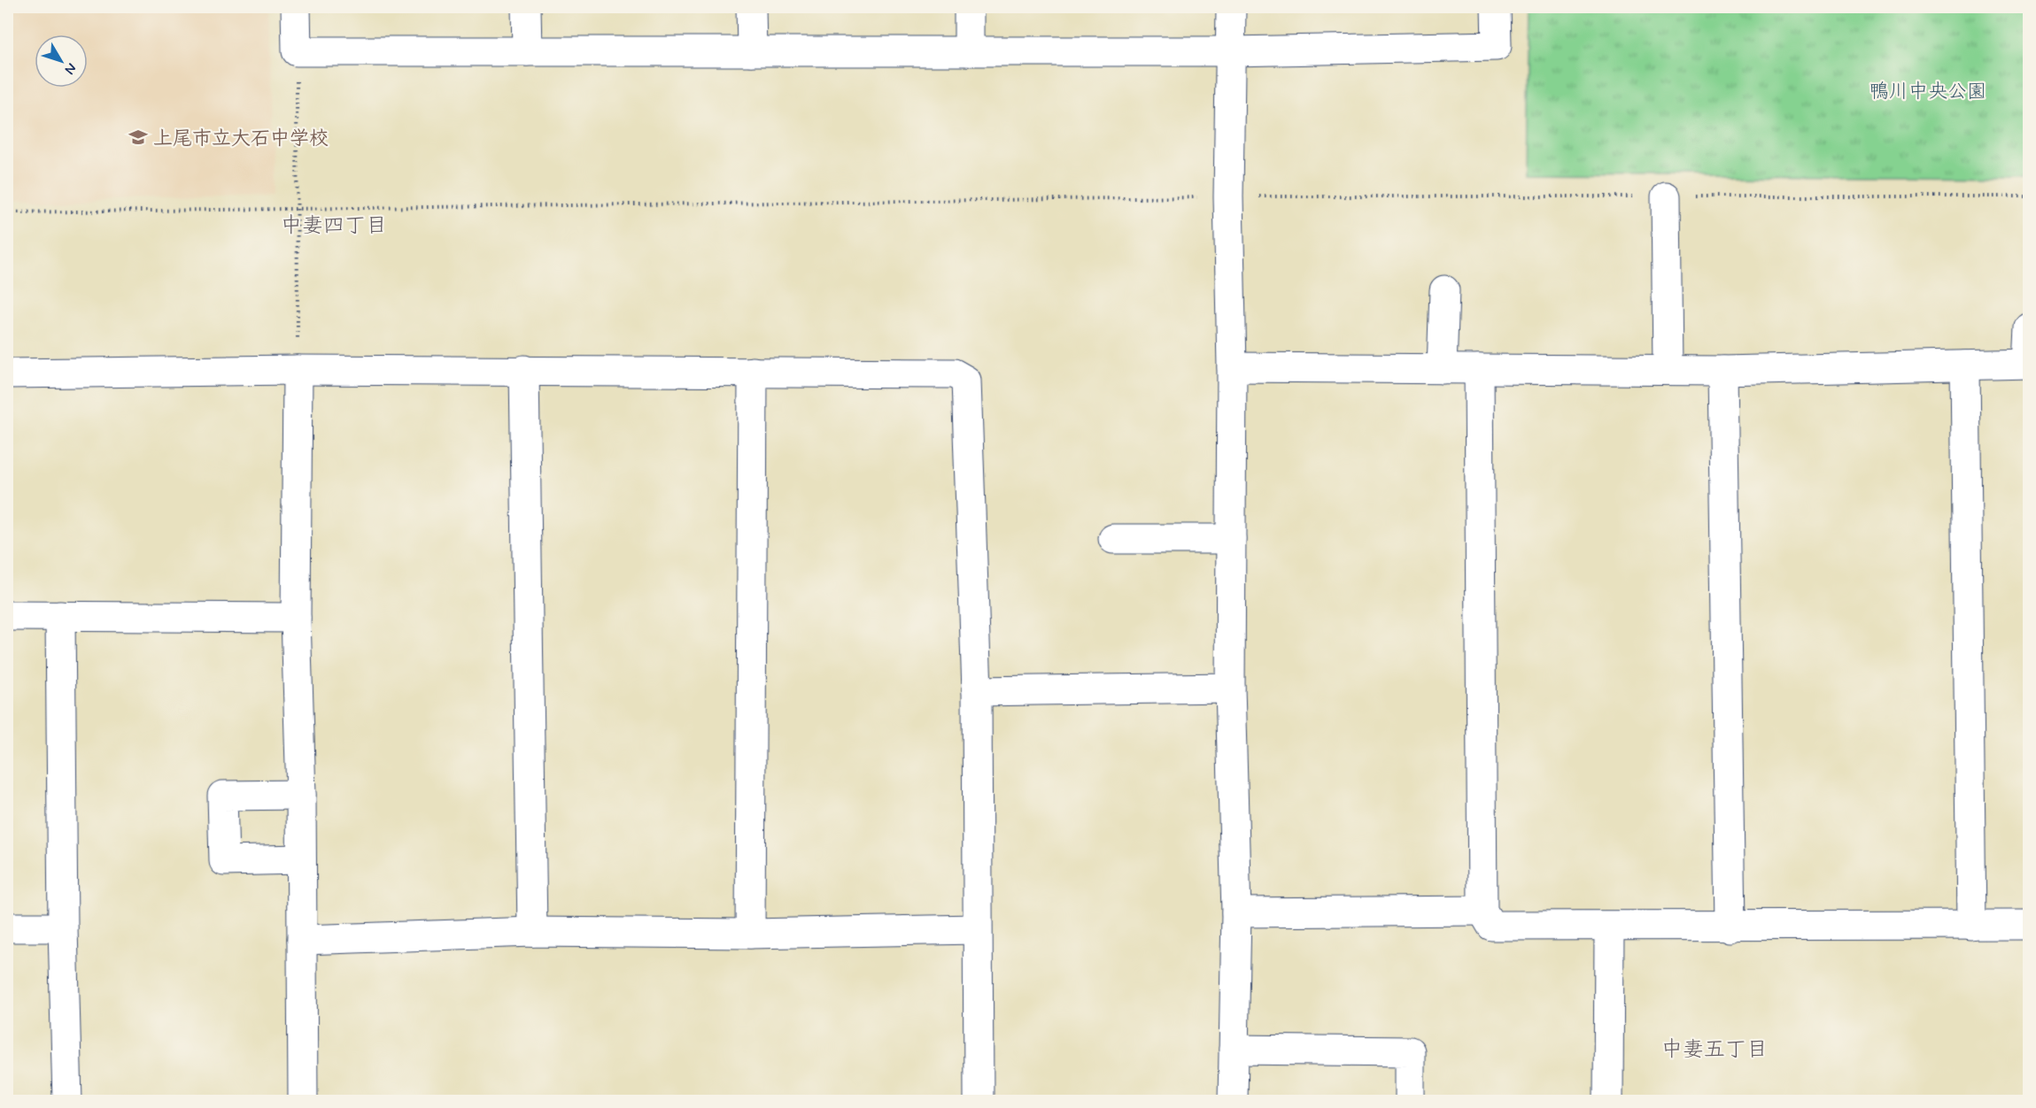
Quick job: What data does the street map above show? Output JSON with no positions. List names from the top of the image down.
{
  "districts": ["中妻四丁目", "中妻五丁目"],
  "parks": ["鴨川中央公園"],
  "places": {
    "school or university": ["上尾市立大石中学校"]
  },
  "north": "bottom right"
}
